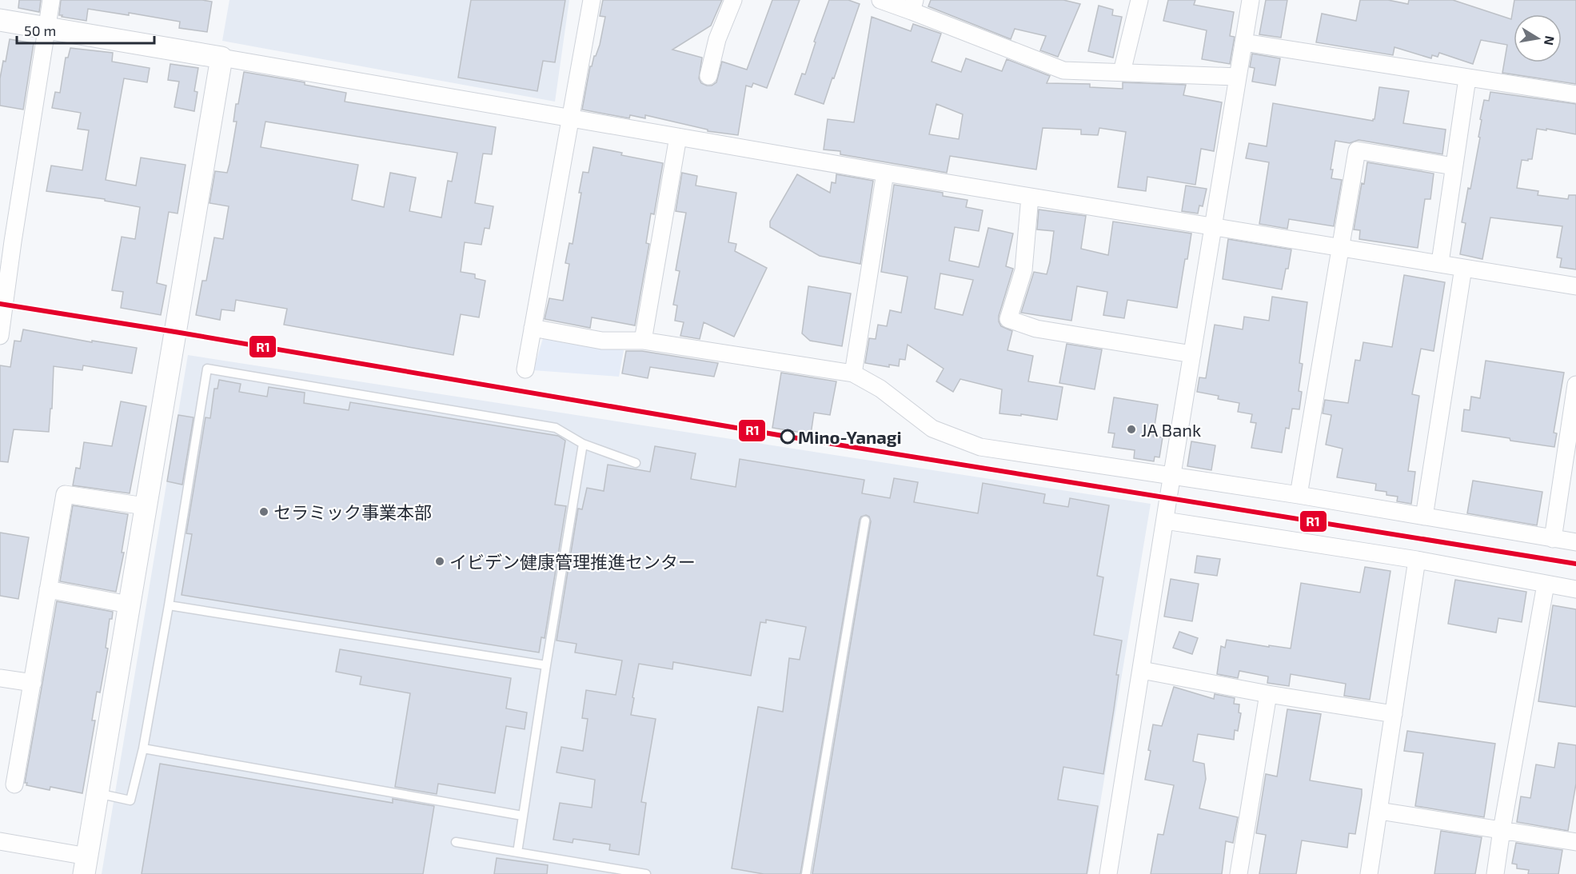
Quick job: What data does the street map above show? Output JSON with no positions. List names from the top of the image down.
{
  "places": [
    "JA Bank",
    "Mino-Yanagi",
    "セラミック事業本部",
    "イビデン健康管理推進センター"
  ],
  "lines": ["transit line R1"],
  "scale_bar": "50 m",
  "north": "right"
}
